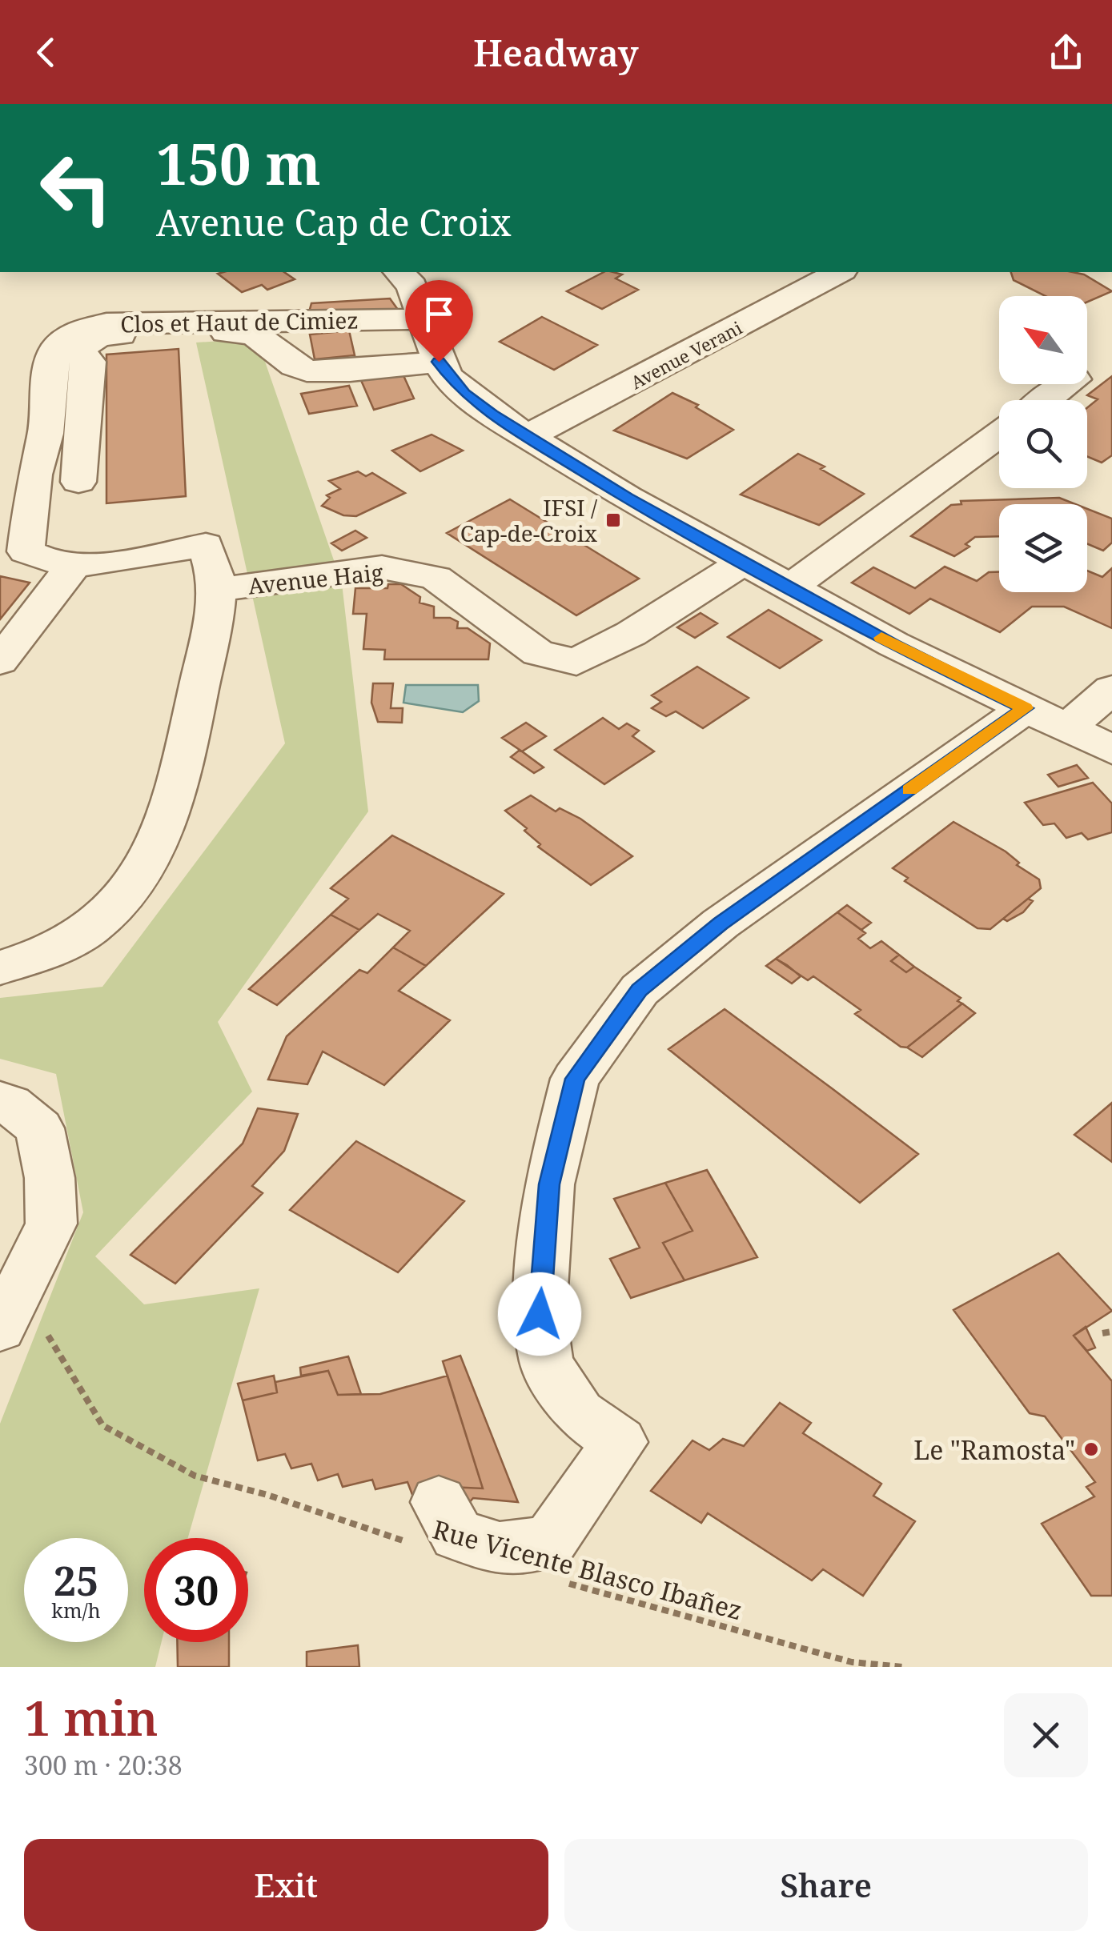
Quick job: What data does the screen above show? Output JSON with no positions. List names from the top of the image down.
{
  "streets": {
    "street": ["Clos et Haut de Cimiez", "Avenue Verani", "Avenue Haig"],
    "path": ["Rue Vicente Blasco Ibañez"]
  },
  "crossings": [
    ["Clos et Haut de Cimiez", "Avenue Haig"]
  ],
  "places": {
    "transit": ["IFSI / Cap-de-Croix"],
    "other": ["Le \"Ramosta\""]
  },
  "north": "top left",
  "page": {
    "header": "Headway",
    "turn": ["150 m", "Avenue Cap de Croix"],
    "speed": "25 km/h",
    "limit": "30",
    "heading": ["1 min", "300 m · 20:38"],
    "buttons": ["Exit", "Share"]
  }
}
